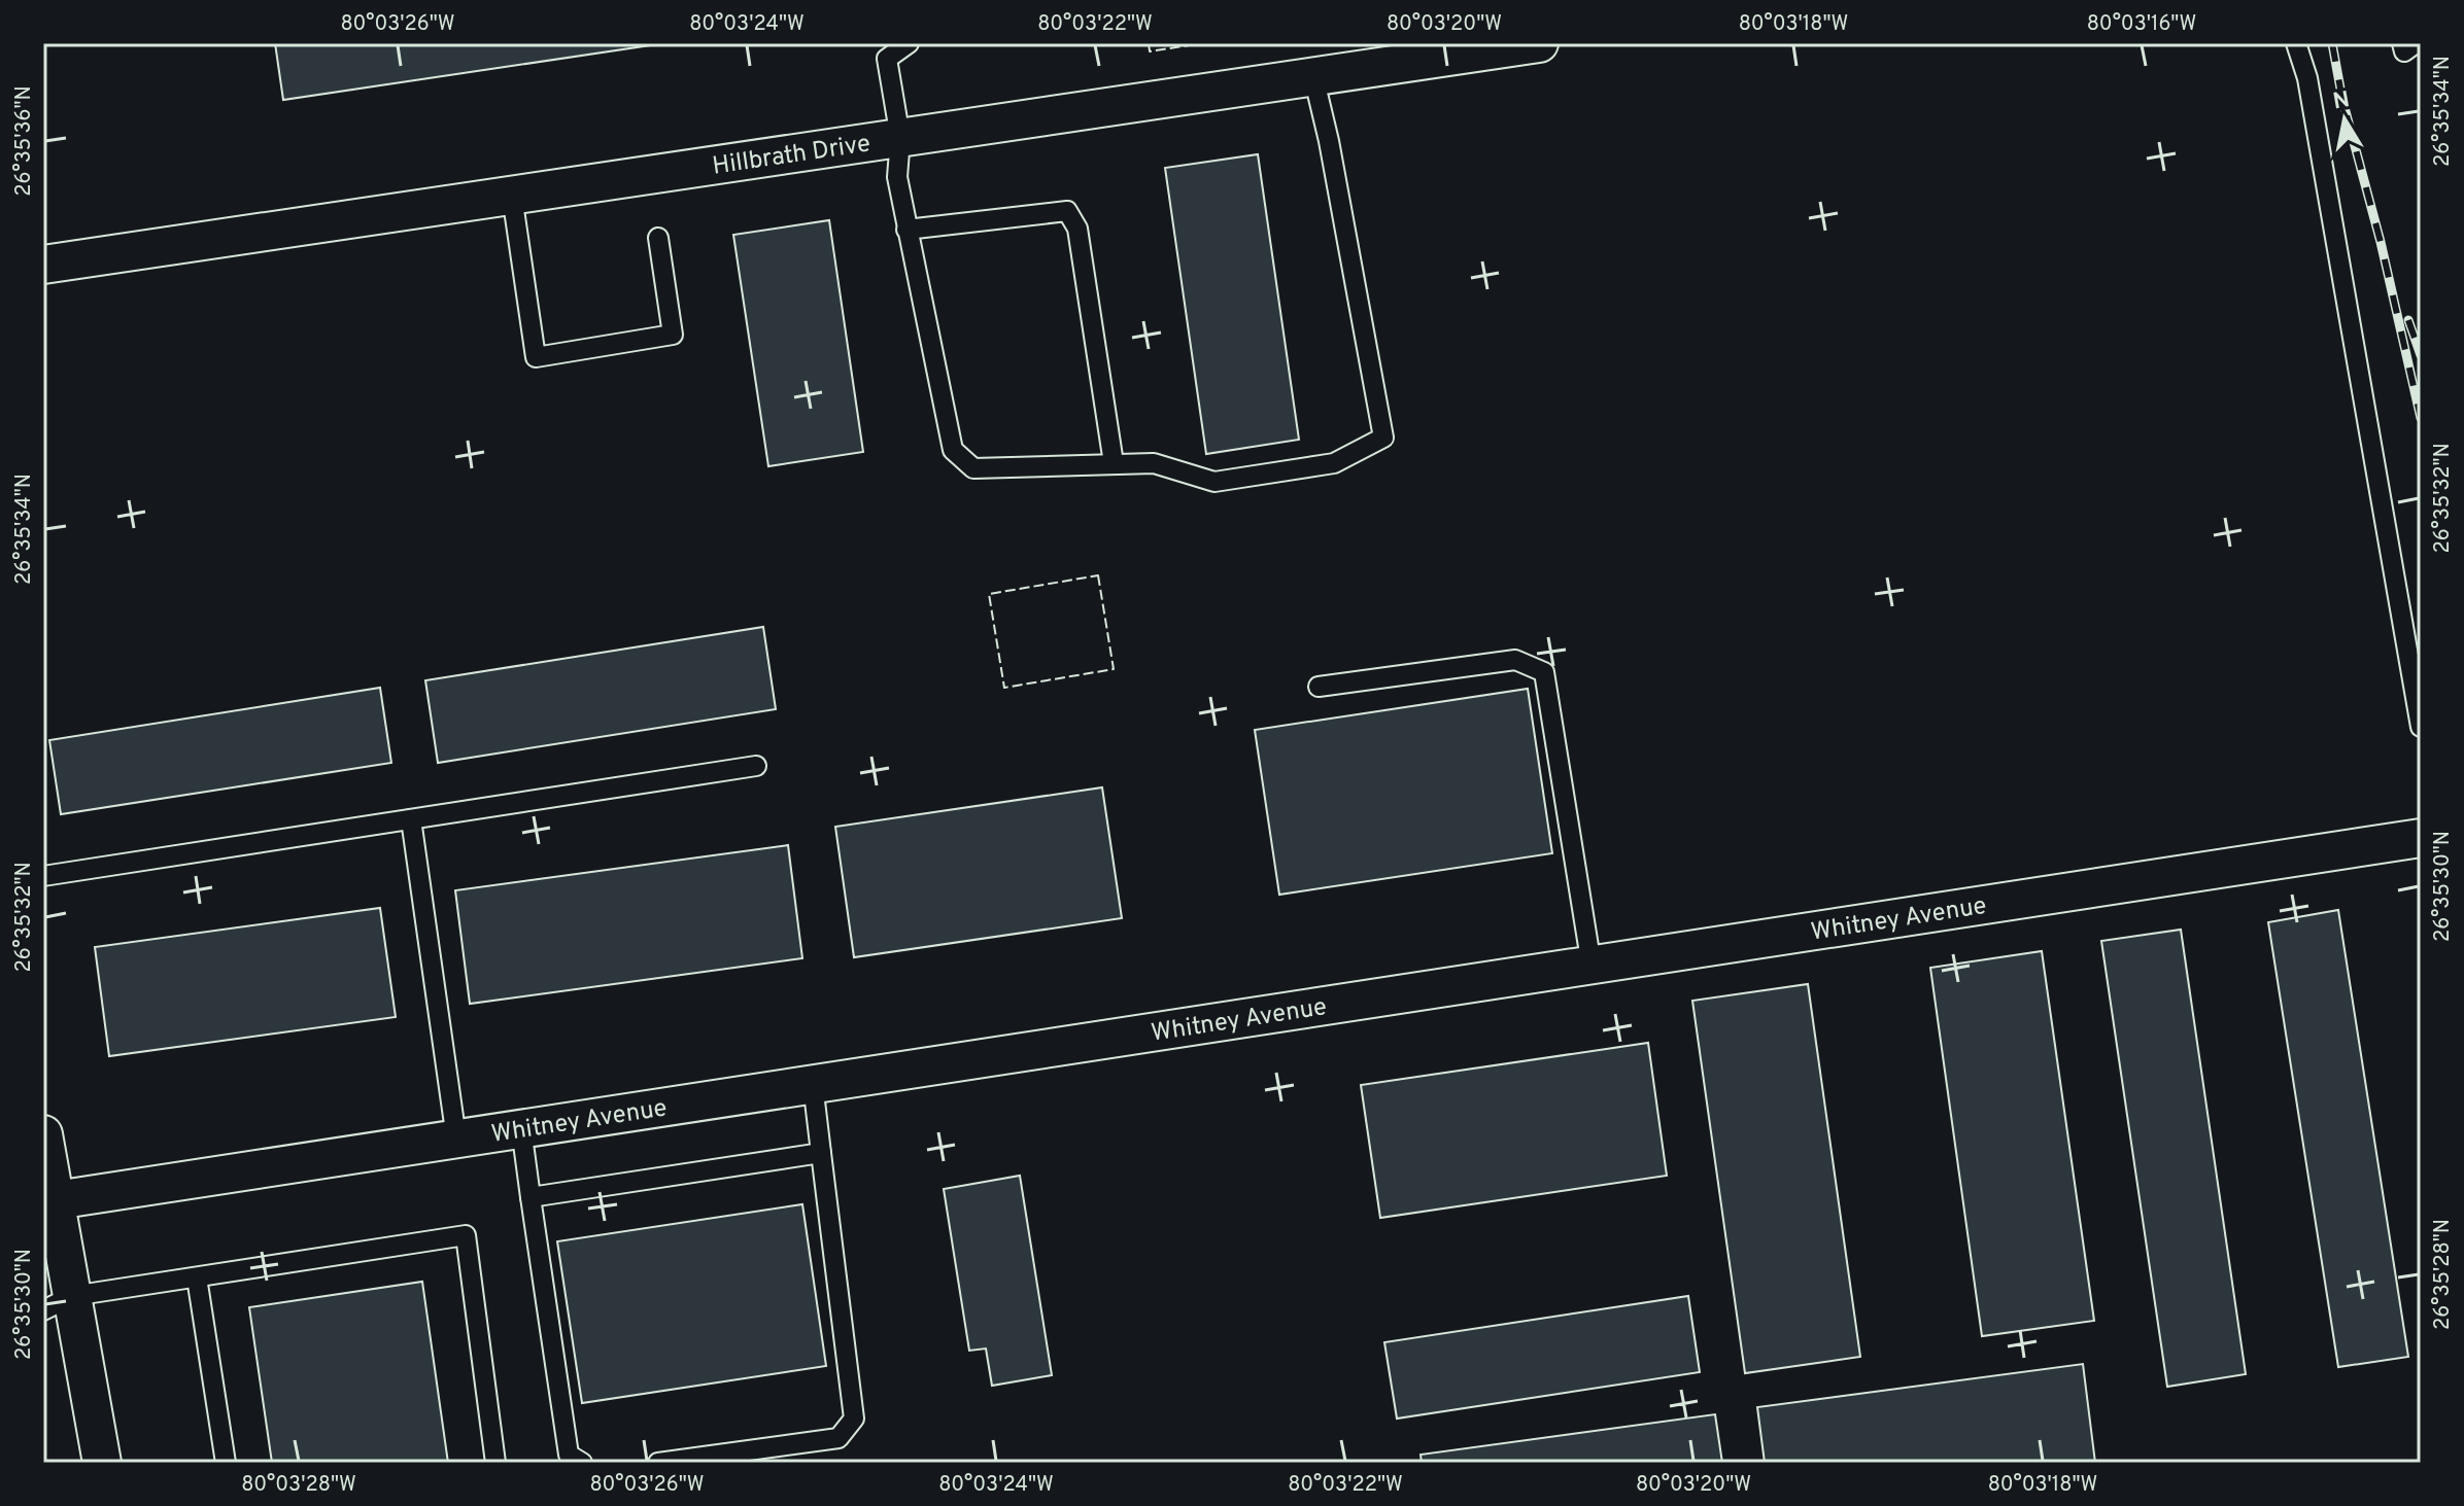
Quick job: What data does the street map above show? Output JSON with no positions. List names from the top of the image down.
{
  "streets": {
    "street": ["Hillbrath Drive", "Whitney Avenue"]
  },
  "north": "top",
  "coordinates": [
    "80°03'26\"W",
    "80°03'24\"W",
    "80°03'22\"W",
    "80°03'20\"W",
    "80°03'18\"W",
    "80°03'16\"W",
    "26°35'34\"N",
    "26°35'36\"N",
    "26°35'32\"N",
    "26°35'30\"N",
    "26°35'28\"N",
    "80°03'28\"W"
  ]
}
